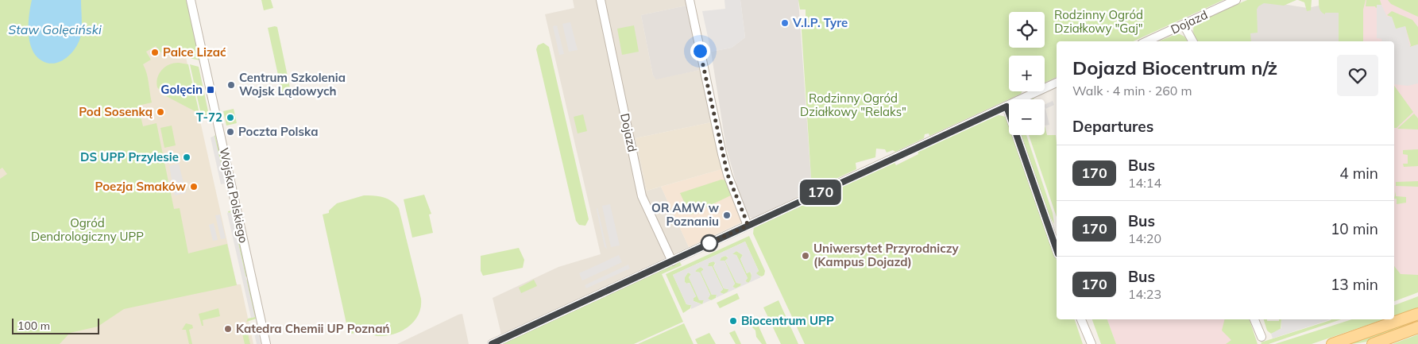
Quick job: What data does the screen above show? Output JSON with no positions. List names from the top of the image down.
{
  "streets": {
    "street": ["Dojazd", "Wojska Polskiego"]
  },
  "water": ["Staw Golęciński"],
  "parks": ["Rodzinny Ogród Działkowy \"Gaj\"", "Rodzinny Ogród Działkowy \"Relaks\"", "Ogród Dendrologiczny UPP"],
  "places": {
    "other": [
      "V.I.P. Tyre",
      "Palce Lizać",
      "Centrum Szkolenia Wojsk Lądowych",
      "Pod Sosenką",
      "T-72",
      "Poczta Polska",
      "DS UPP Przylesie",
      "Poezja Smaków",
      "OR AMW w Poznaniu",
      "Uniwersytet Przyrodniczy (Kampus Dojazd)",
      "Biocentrum UPP",
      "Katedra Chemii UP Poznań"
    ],
    "transit": ["Golęcin"]
  },
  "lines": ["bus line 170"],
  "scale_bar": "100 m",
  "page": {
    "on_map": "170",
    "map_buttons": ["+", "−"],
    "heading": [
      ["Dojazd Biocentrum n/ż", "Walk · 4 min · 260 m"],
      "Departures"
    ],
    "list": [
      {
        "mark": "170",
        "name": "Bus",
        "note": "14:14",
        "value": "4 min"
      },
      {
        "mark": "170",
        "name": "Bus",
        "note": "14:20",
        "value": "10 min"
      },
      {
        "mark": "170",
        "name": "Bus",
        "note": "14:23",
        "value": "13 min"
      }
    ],
    "scale": "100 m"
  }
}
